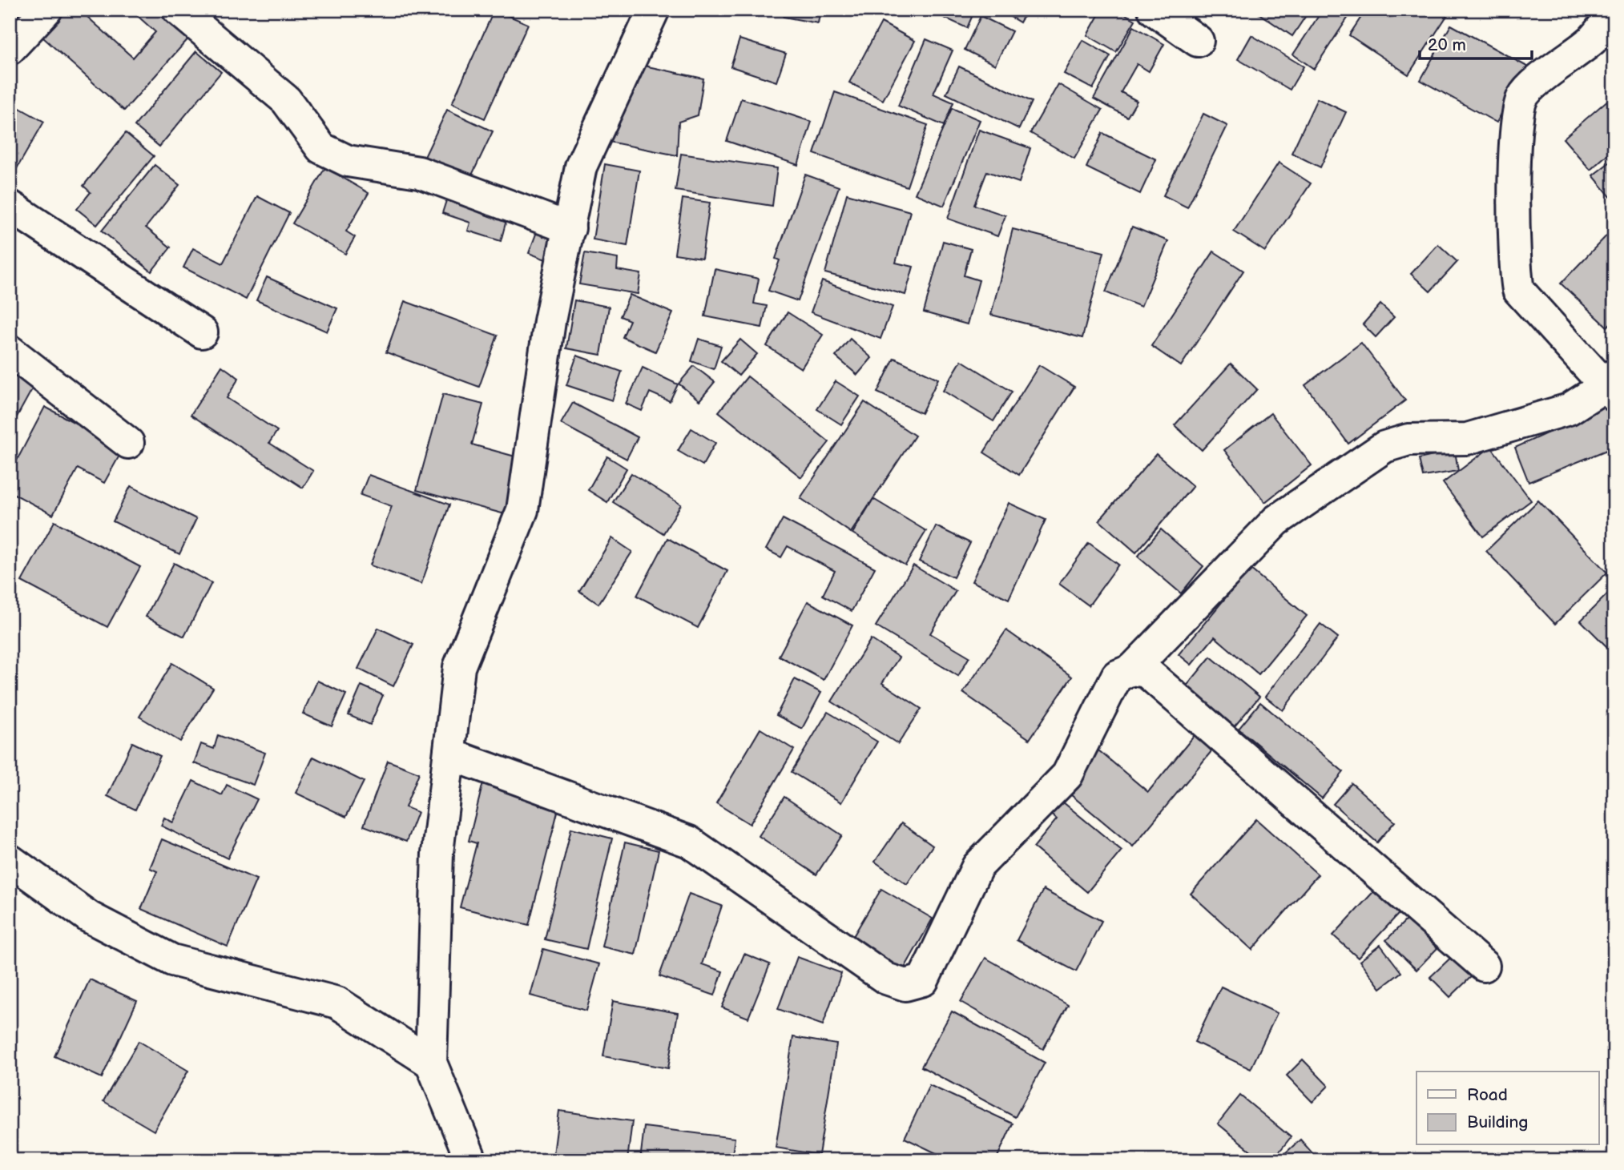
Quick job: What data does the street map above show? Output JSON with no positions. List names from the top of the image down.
{
  "legend": ["Road", "Building"],
  "scale_bar": "20 m"
}
